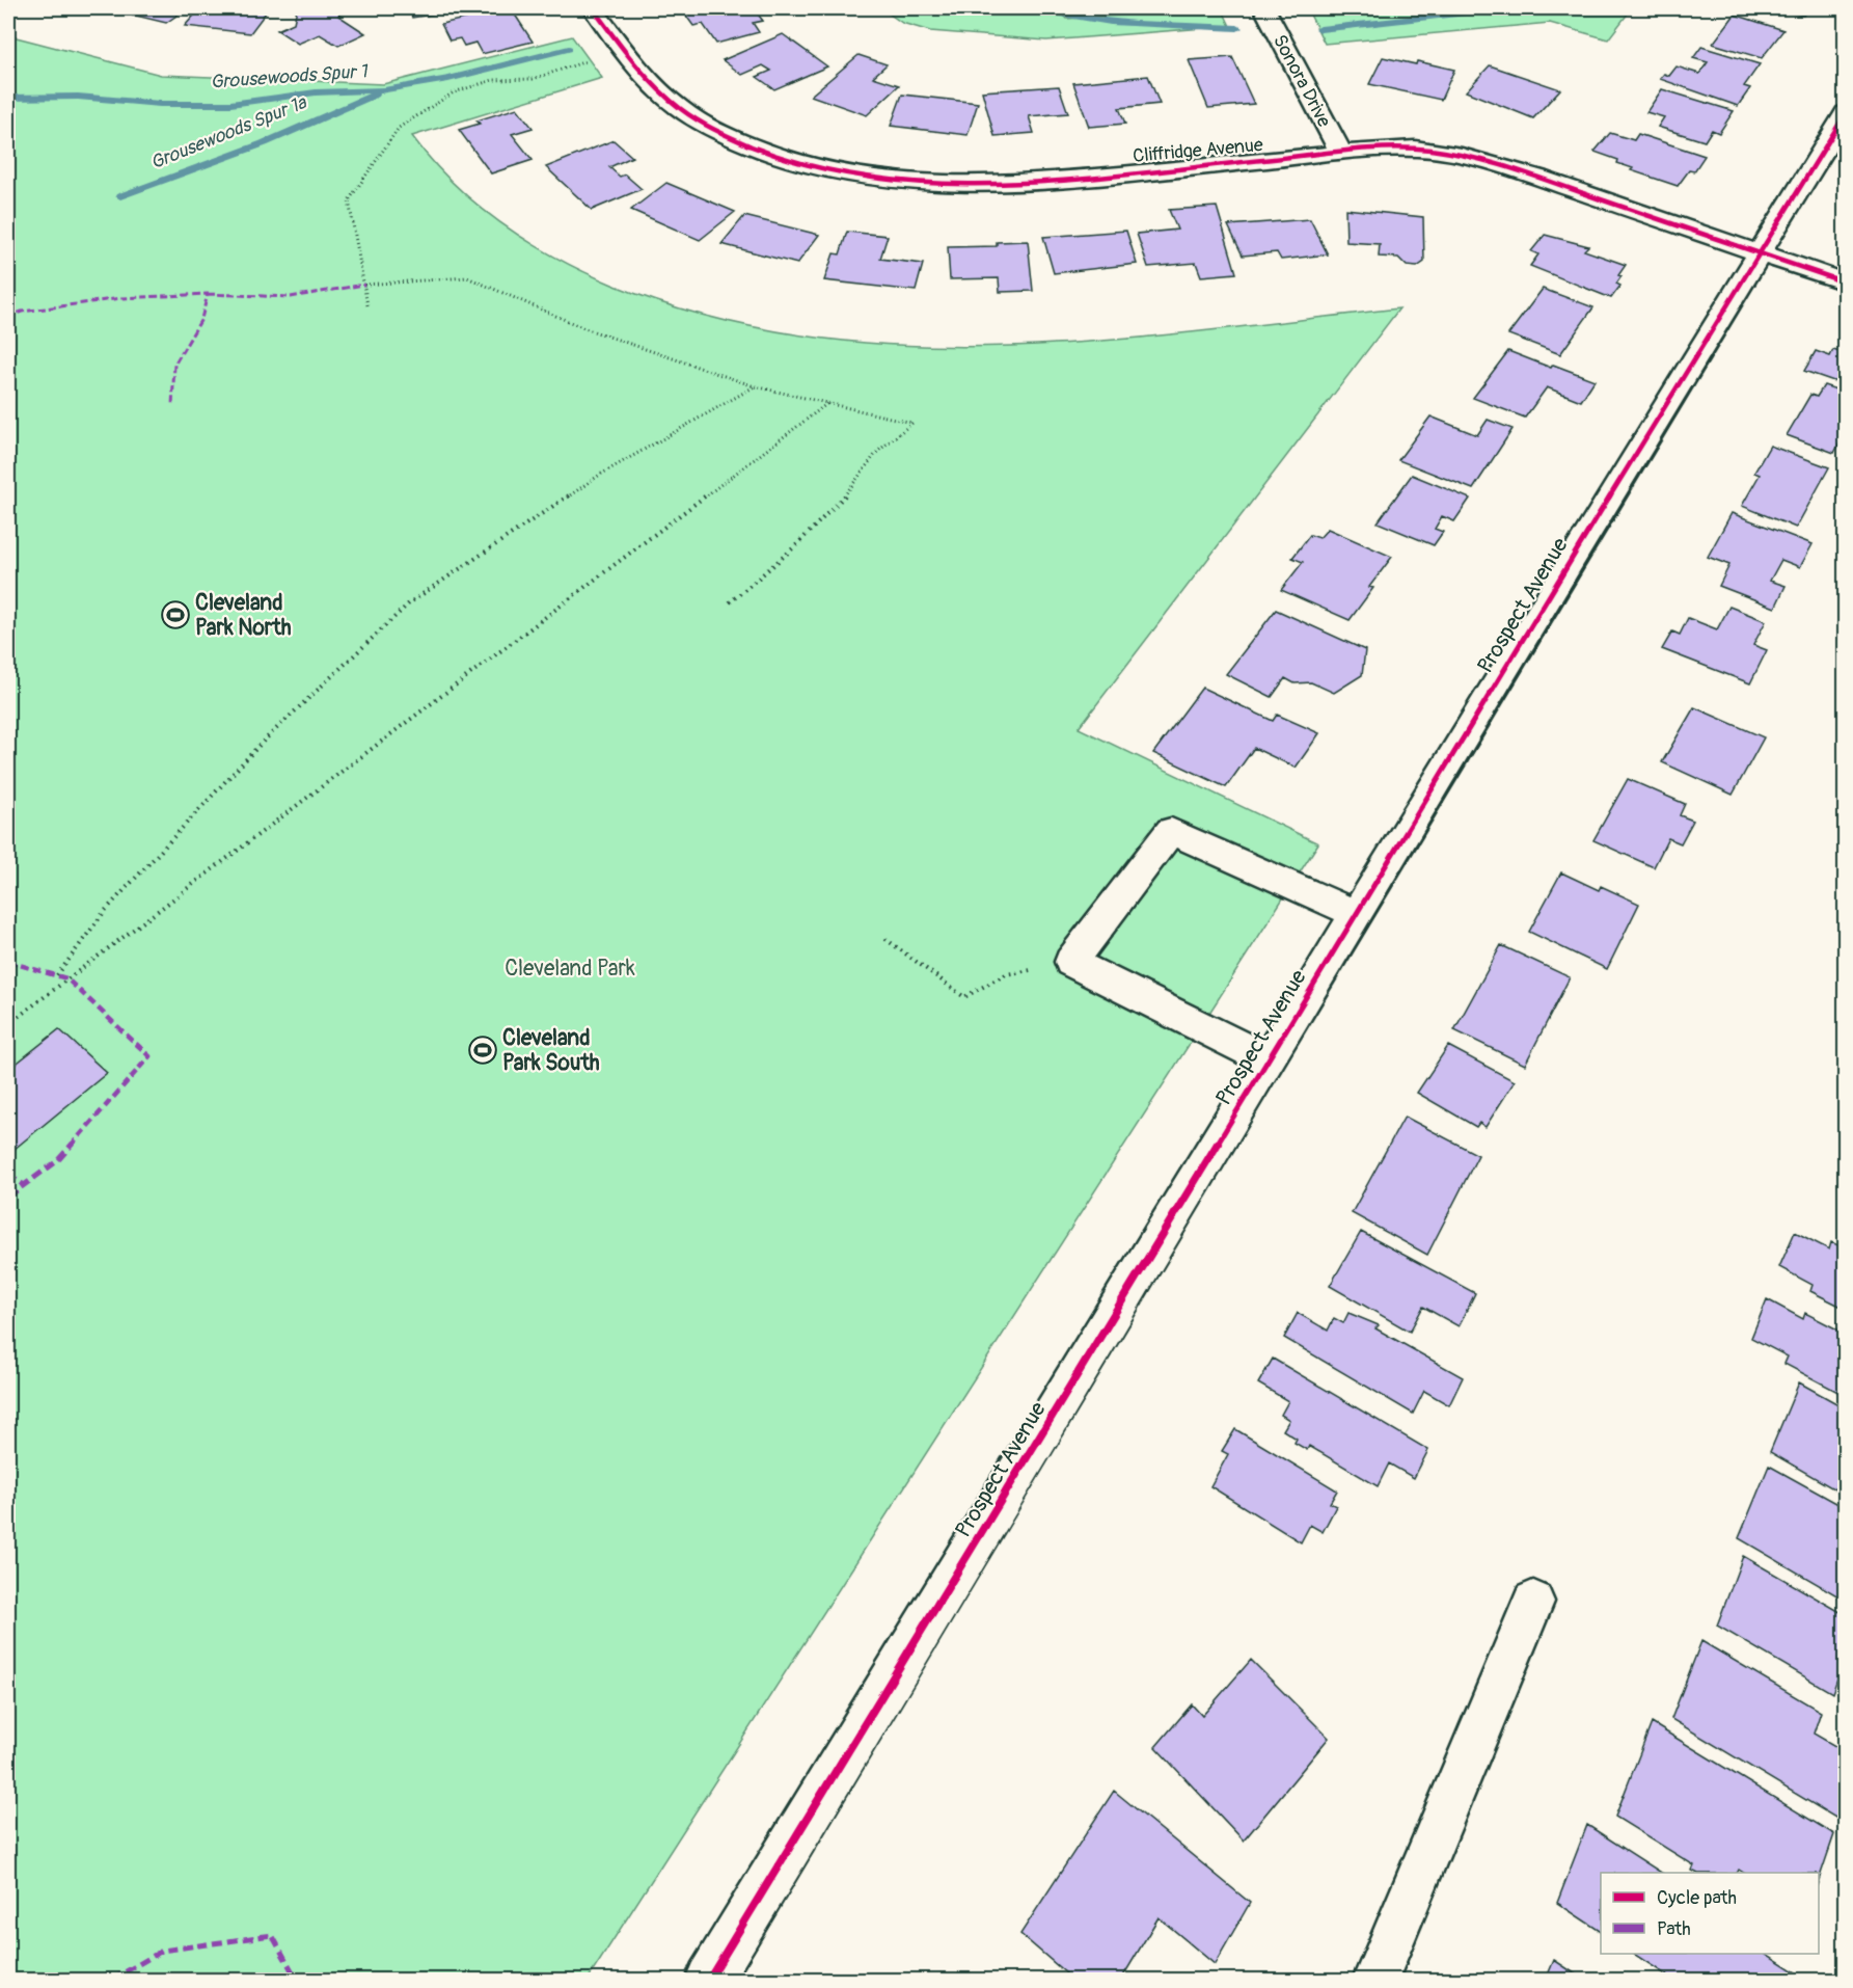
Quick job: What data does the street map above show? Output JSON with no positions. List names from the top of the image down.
{
  "streets": {
    "street": ["Sonora Drive", "Cliffridge Avenue", "Prospect Avenue"]
  },
  "crossings": [
    ["Sonora Drive", "Cliffridge Avenue"],
    ["Cliffridge Avenue", "Prospect Avenue"]
  ],
  "water": ["Grousewoods Spur 1", "Grousewoods Spur 1a"],
  "parks": ["Cleveland Park"],
  "places": {
    "sports": ["Cleveland Park North", "Cleveland Park South"]
  },
  "legend": ["Cycle path", "Path"]
}
